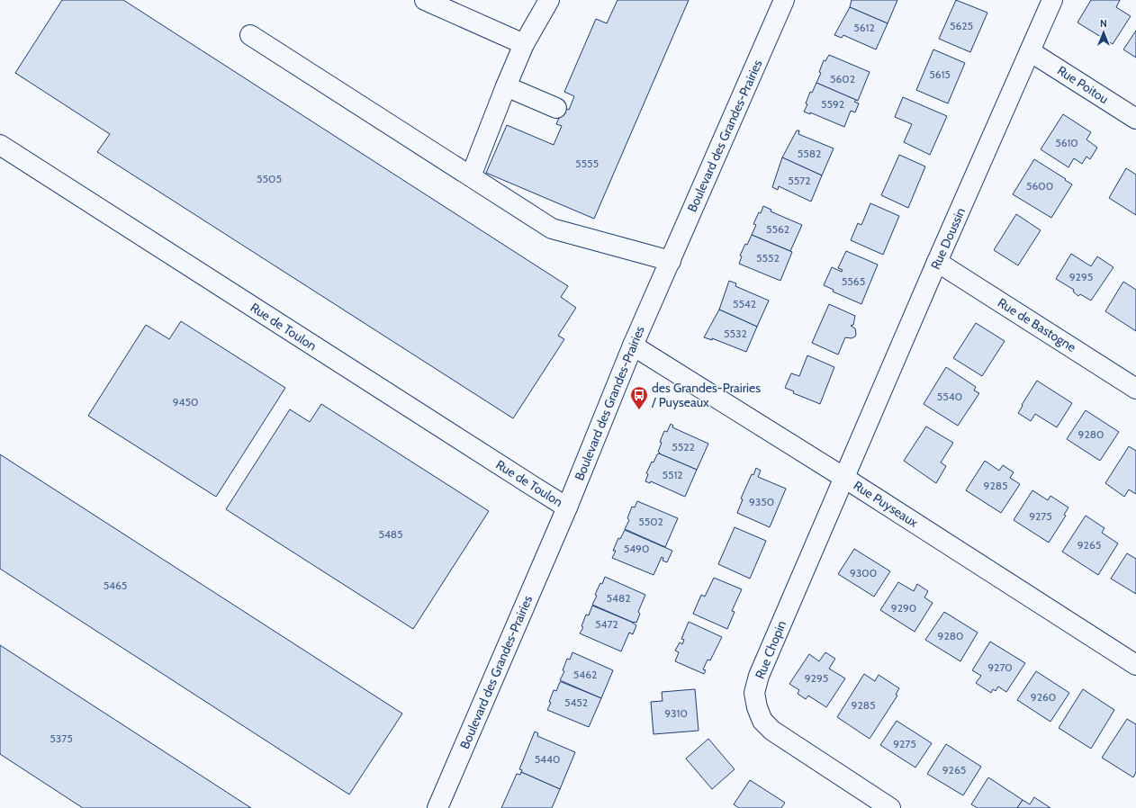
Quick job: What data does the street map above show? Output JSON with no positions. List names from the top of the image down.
{
  "streets": {
    "street": [
      "Rue Poitou",
      "Boulevard des Grandes-Prairies",
      "Rue Doussin",
      "Rue de Bastogne",
      "Rue de Toulon",
      "Rue Puyseaux",
      "Rue Chopin"
    ]
  },
  "crossings": [
    ["Rue Poitou", "Rue Doussin"],
    ["Boulevard des Grandes-Prairies", "Rue de Toulon"],
    ["Boulevard des Grandes-Prairies", "Rue Puyseaux"],
    ["Rue Doussin", "Rue de Bastogne"],
    ["Rue Doussin", "Rue Puyseaux"],
    ["Rue Doussin", "Rue Chopin"],
    ["Rue Puyseaux", "Rue Chopin"]
  ],
  "places": {
    "bus stop": ["des Grandes-Prairies / Puyseaux"]
  },
  "house_numbers": [
    "5625",
    "5612",
    "5615",
    "5602",
    "5592",
    "5610",
    "5582",
    "5555",
    "5505",
    "5572",
    "5600",
    "5562",
    "5552",
    "9295",
    "5565",
    "5542",
    "5532",
    "5540",
    "9450",
    "9280",
    "5522",
    "5512",
    "9285",
    "9350",
    "9275",
    "5502",
    "5485",
    "9265",
    "5490",
    "9300",
    "5465",
    "5482",
    "9290",
    "5472",
    "9280",
    "9270",
    "5462",
    "9295",
    "9260",
    "5452",
    "9285",
    "9310",
    "5375",
    "9275",
    "5440",
    "9265"
  ],
  "north": "top"
}
